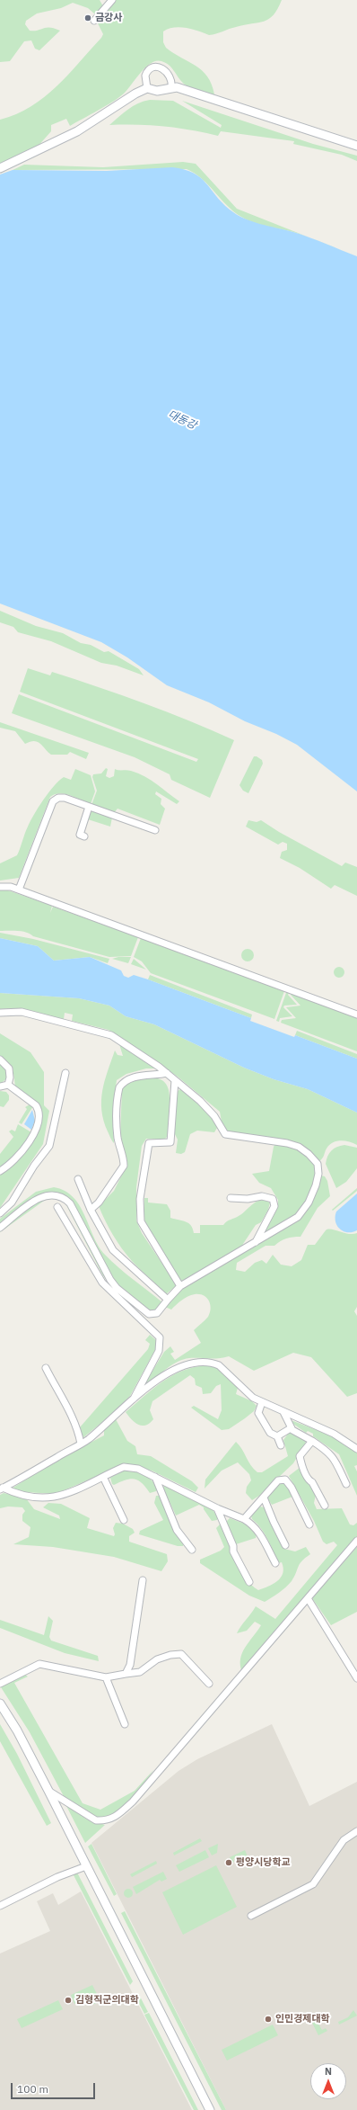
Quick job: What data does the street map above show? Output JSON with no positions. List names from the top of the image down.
{
  "water": ["대동강"],
  "places": [
    "금강사",
    "평양시당학교",
    "김형직군의대학",
    "인민경제대학"
  ],
  "scale_bar": "100 m",
  "north": "top"
}
